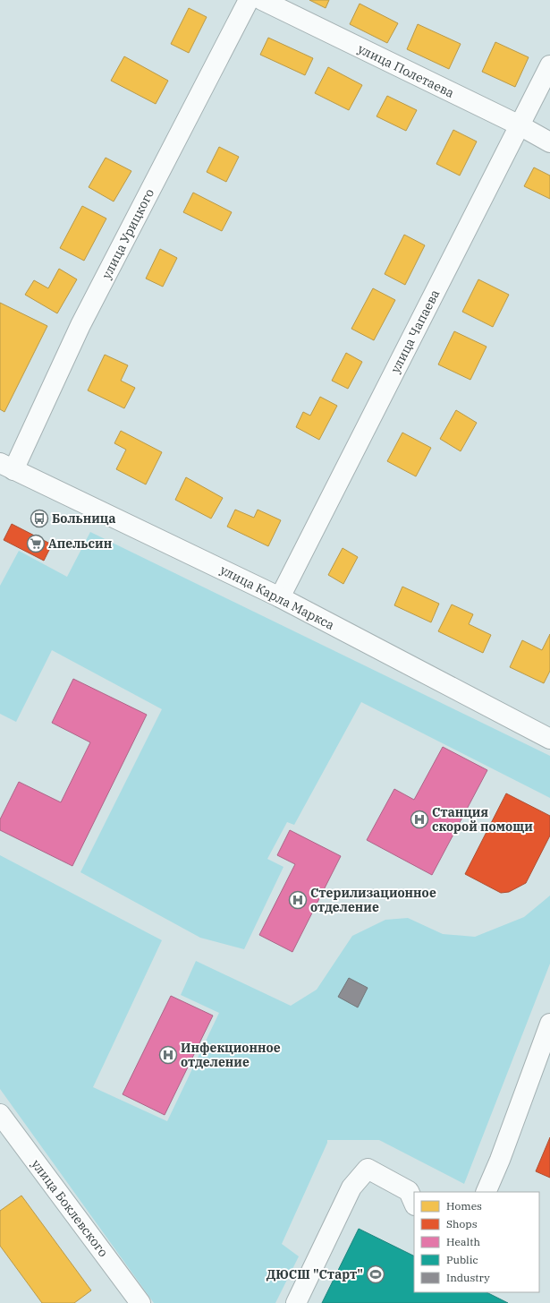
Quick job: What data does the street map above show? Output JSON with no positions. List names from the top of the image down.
{
  "streets": {
    "street": [
      "улица Полетаева",
      "улица Урицкого",
      "улица Чапаева",
      "улица Карла Маркса",
      "улица Боклевского"
    ]
  },
  "crossings": [
    ["улица Полетаева", "улица Чапаева"],
    ["улица Урицкого", "улица Карла Маркса"],
    ["улица Чапаева", "улица Карла Маркса"]
  ],
  "places": {
    "bus stop": ["Больница"],
    "supermarket": ["Апельсин"],
    "hospital": ["Станция скорой помощи", "Стерилизационное отделение", "Инфекционное отделение"],
    "sports": ["ДЮСШ \"Старт\""]
  },
  "legend": [
    "Homes",
    "Shops",
    "Health",
    "Public",
    "Industry"
  ]
}
